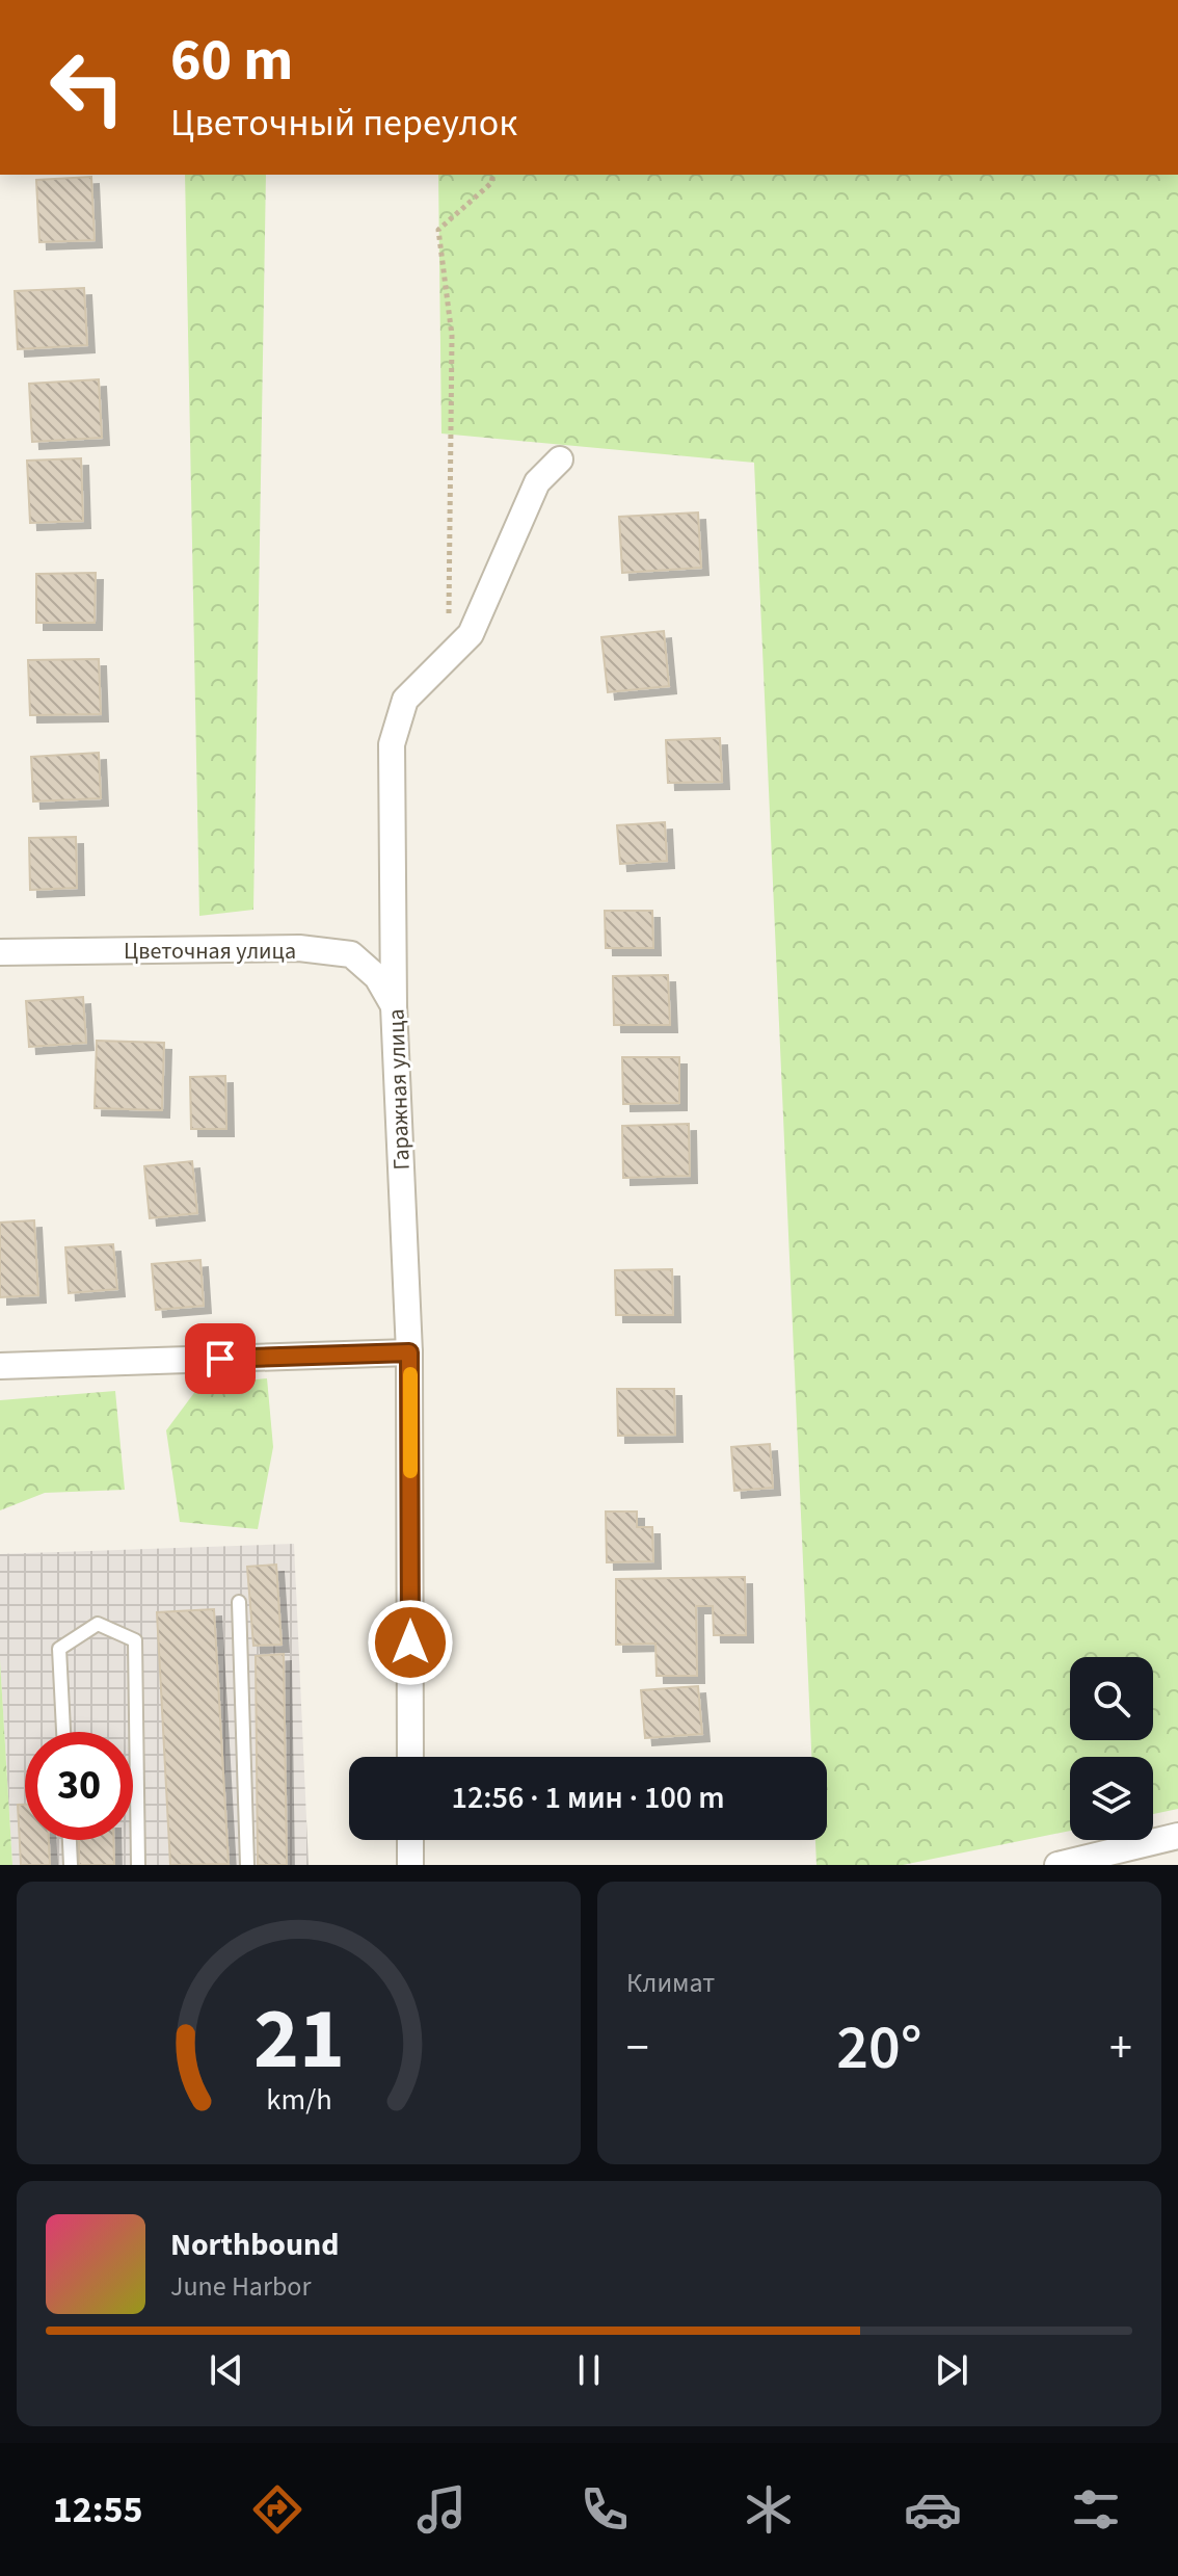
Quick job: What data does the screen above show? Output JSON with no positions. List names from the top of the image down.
{
  "streets": {
    "street": ["Цветочная улица", "Гаражная улица"]
  },
  "crossings": [
    ["Цветочная улица", "Гаражная улица"]
  ],
  "page": {
    "turn": ["60 m", "Цветочный переулок"],
    "limit": "30",
    "trip": "12:56 · 1 мин · 100 m",
    "tile": "Климат",
    "heat": ["−", "20°", "+"],
    "song": ["Northbound", "June Harbor"],
    "tabs": "12:55",
    "gauge": ["21", "km/h"]
  }
}
